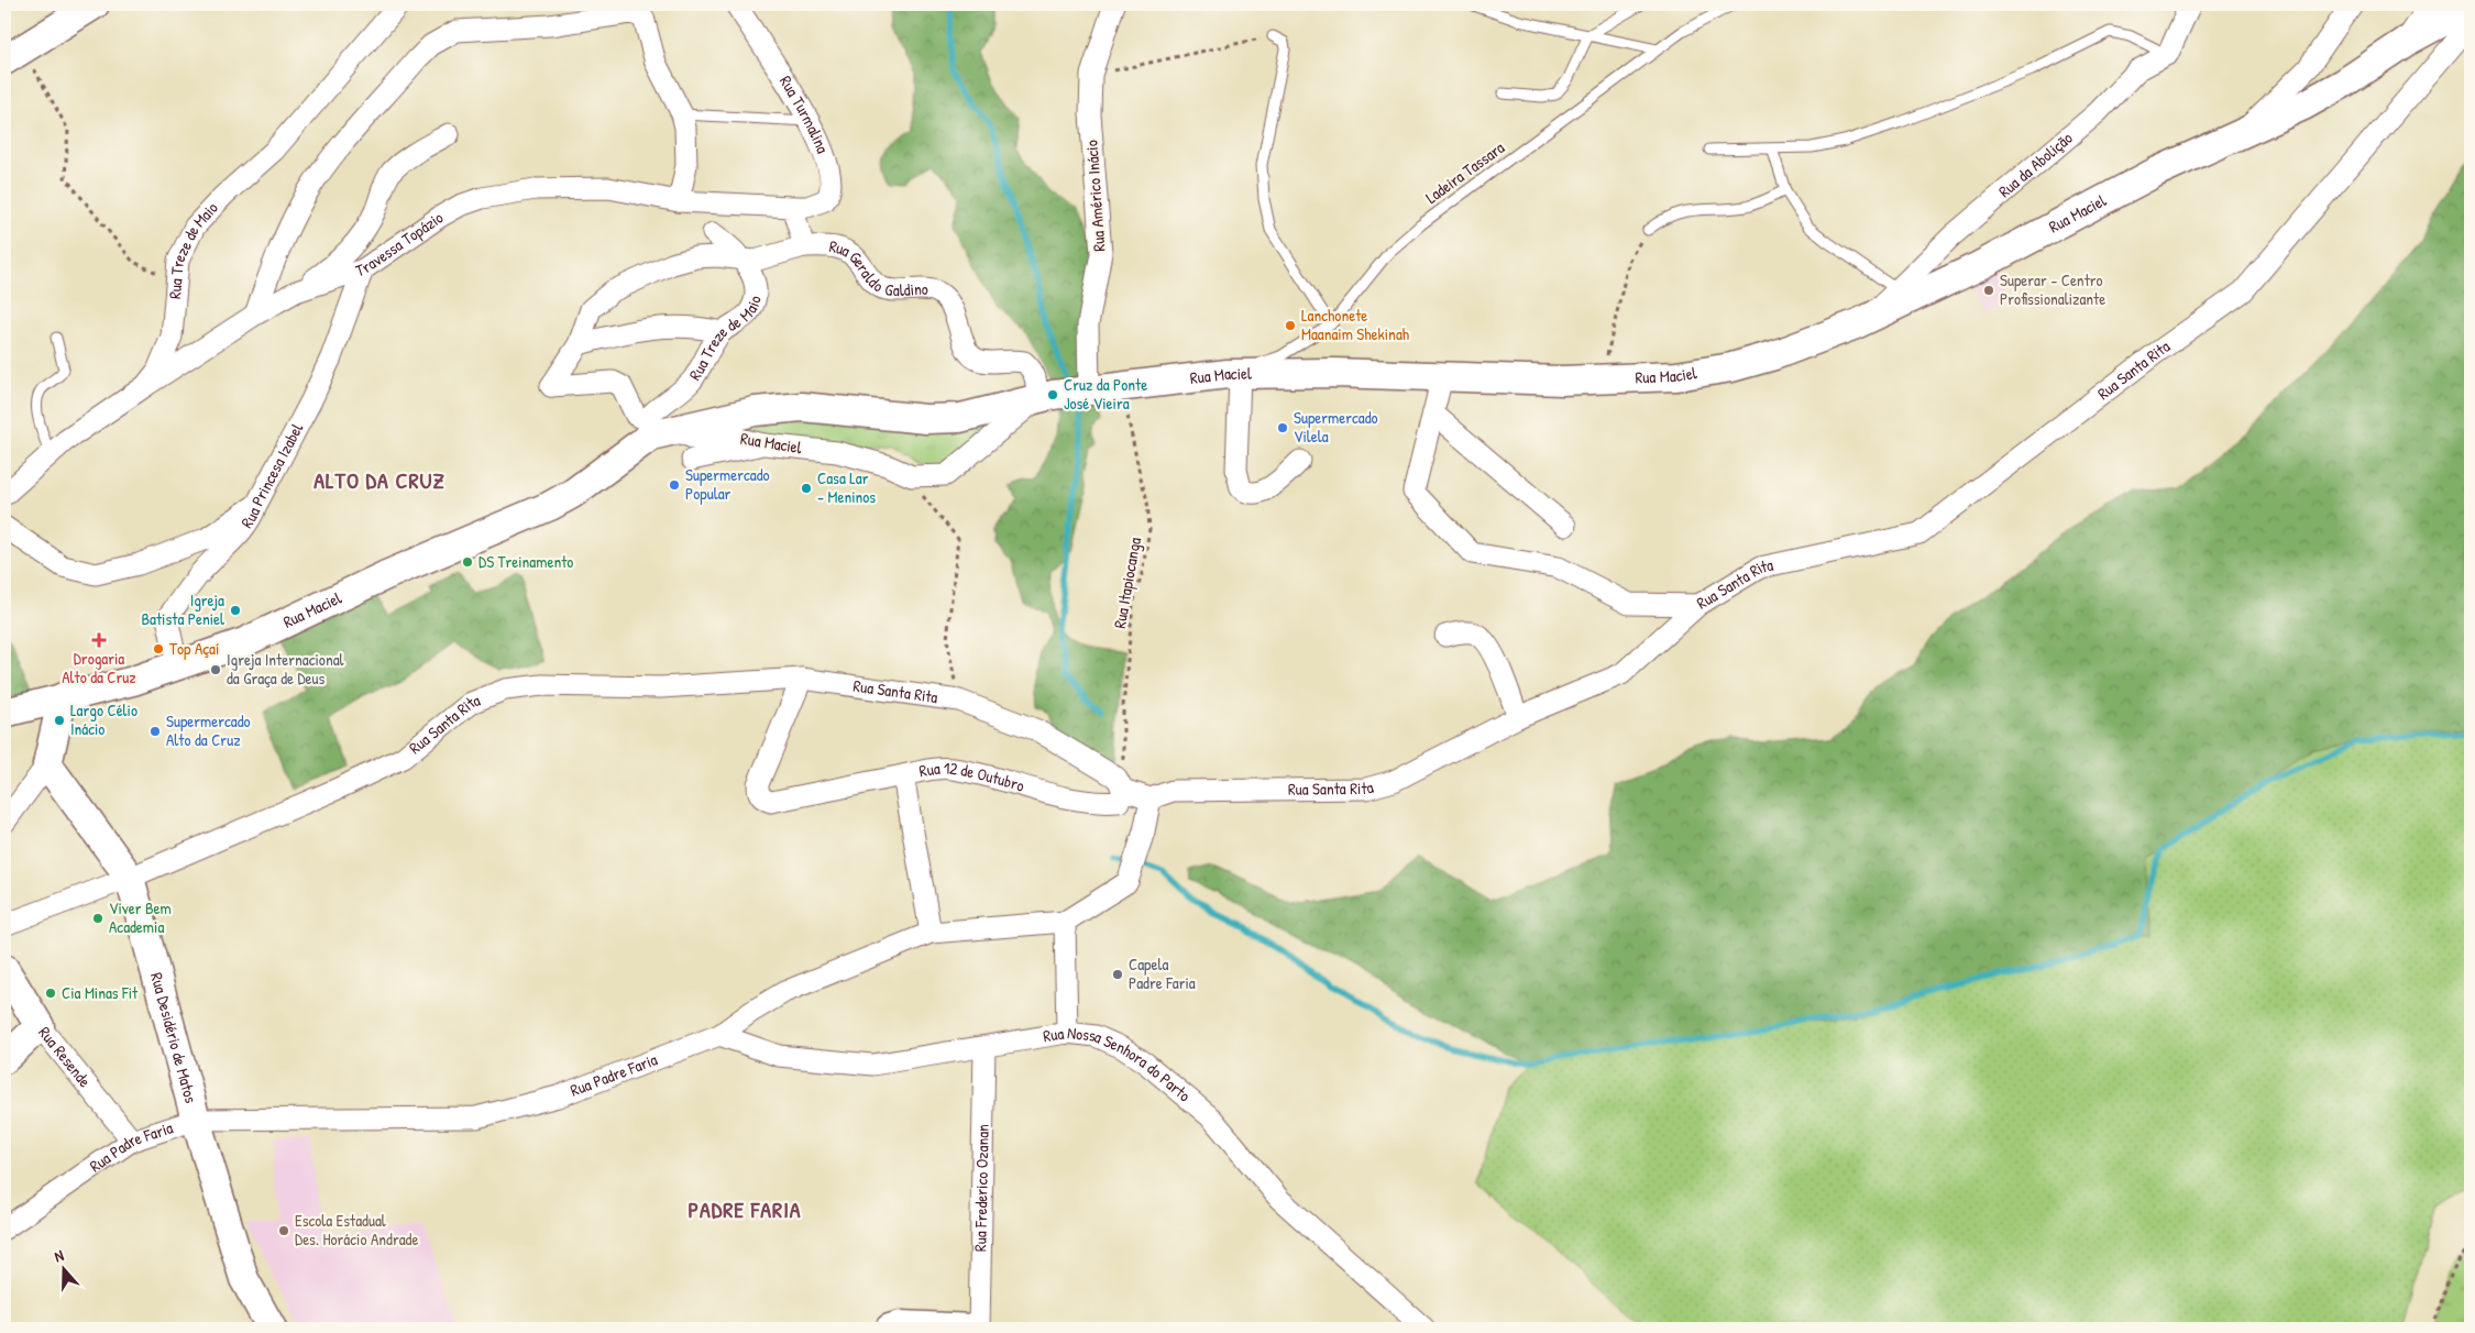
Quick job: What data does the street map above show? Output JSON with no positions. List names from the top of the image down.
{
  "streets": {
    "main road": ["Rua Maciel", "Rua Desidério de Matos", "Rua Resende"],
    "street": [
      "Rua Turmalina",
      "Rua da Abolição",
      "Rua Américo Inácio",
      "Travessa Topázio",
      "Rua Treze de Maio",
      "Rua Geraldo Galdino",
      "Rua Santa Rita",
      "Rua Princesa Izabel",
      "Rua 12 de Outubro",
      "Rua Nossa Senhora do Parto",
      "Rua Padre Faria",
      "Rua Frederico Ozanan"
    ],
    "lane": ["Ladeira Tassara"],
    "path": ["Rua Itapiocanga"]
  },
  "crossings": [
    ["Rua Turmalina", "Rua Geraldo Galdino"],
    ["Rua da Abolição", "Rua Maciel"],
    ["Ladeira Tassara", "Rua Maciel"],
    ["Rua Américo Inácio", "Rua Maciel"],
    ["Rua Américo Inácio", "Rua Geraldo Galdino"],
    ["Rua Maciel", "Rua Treze de Maio"],
    ["Rua Maciel", "Rua Geraldo Galdino"],
    ["Rua Maciel", "Rua Princesa Izabel"],
    ["Rua Maciel", "Rua Itapiocanga"],
    ["Travessa Topázio", "Rua Treze de Maio"],
    ["Travessa Topázio", "Rua Princesa Izabel"],
    ["Rua Santa Rita", "Rua Itapiocanga"],
    ["Rua Santa Rita", "Rua 12 de Outubro"],
    ["Rua Santa Rita", "Rua Desidério de Matos"],
    ["Rua Santa Rita", "Rua Padre Faria"],
    ["Rua Itapiocanga", "Rua 12 de Outubro"],
    ["Rua 12 de Outubro", "Rua Padre Faria"],
    ["Rua Desidério de Matos", "Rua Padre Faria"],
    ["Rua Resende", "Rua Padre Faria"],
    ["Rua Nossa Senhora do Parto", "Rua Padre Faria"],
    ["Rua Nossa Senhora do Parto", "Rua Frederico Ozanan"]
  ],
  "districts": ["ALTO DA CRUZ", "PADRE FARIA"],
  "places": {
    "other": [
      "Superar - Centro Profissionalizante",
      "Lanchonete Maanaim Shekinah",
      "Cruz da Ponte José Vieira",
      "Supermercado Vilela",
      "Supermercado Popular",
      "Casa Lar - Meninos",
      "DS Treinamento",
      "Igreja Batista Peniel",
      "Top Açaí",
      "Igreja Internacional da Graça de Deus",
      "Largo Célio Inácio",
      "Supermercado Alto da Cruz",
      "Viver Bem Academia",
      "Capela Padre Faria",
      "Cia Minas Fit",
      "Escola Estadual Des. Horácio Andrade"
    ],
    "health": ["Drogaria Alto da Cruz"]
  },
  "north": "top"
}
